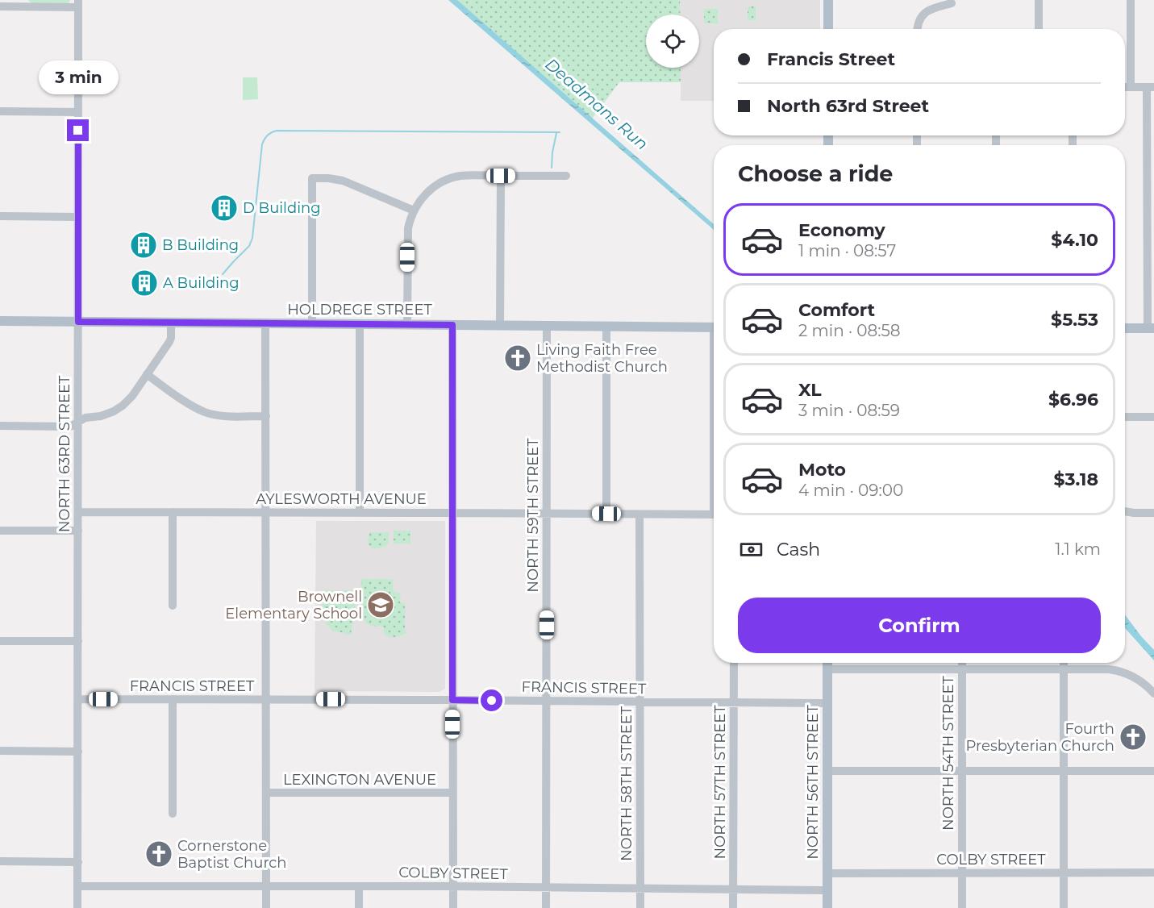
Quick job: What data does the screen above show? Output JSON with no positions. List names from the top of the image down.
{
  "streets": {
    "main road": ["HOLDREGE STREET", "NORTH 56TH STREET"],
    "street": [
      "NORTH 63RD STREET",
      "AYLESWORTH AVENUE",
      "NORTH 59TH STREET",
      "FRANCIS STREET",
      "NORTH 54TH STREET",
      "LEXINGTON AVENUE",
      "NORTH 57TH STREET",
      "NORTH 58TH STREET",
      "COLBY STREET"
    ]
  },
  "crossings": [
    ["HOLDREGE STREET", "NORTH 63RD STREET"],
    ["HOLDREGE STREET", "NORTH 59TH STREET"],
    ["NORTH 63RD STREET", "AYLESWORTH AVENUE"],
    ["NORTH 63RD STREET", "FRANCIS STREET"],
    ["NORTH 63RD STREET", "COLBY STREET"],
    ["AYLESWORTH AVENUE", "NORTH 59TH STREET"],
    ["AYLESWORTH AVENUE", "NORTH 58TH STREET"],
    ["NORTH 59TH STREET", "FRANCIS STREET"],
    ["NORTH 59TH STREET", "COLBY STREET"],
    ["FRANCIS STREET", "NORTH 57TH STREET"],
    ["FRANCIS STREET", "NORTH 56TH STREET"],
    ["FRANCIS STREET", "NORTH 58TH STREET"],
    ["NORTH 54TH STREET", "COLBY STREET"],
    ["NORTH 57TH STREET", "COLBY STREET"],
    ["NORTH 56TH STREET", "COLBY STREET"],
    ["NORTH 58TH STREET", "COLBY STREET"]
  ],
  "water": ["Deadmans Run"],
  "places": {
    "building": ["D Building", "B Building", "A Building"],
    "church": ["Living Faith Free Methodist Church", "Fourth Presbyterian Church", "Cornerstone Baptist Church"],
    "school or university": ["Brownell Elementary School"]
  },
  "page": {
    "banner": ["Francis Street", "North 63rd Street"],
    "bubble": "3 min",
    "heading": "Choose a ride",
    "list": [
      {
        "name": "Economy",
        "note": "1 min · 08:57",
        "value": "$4.10"
      },
      {
        "name": "Comfort",
        "note": "2 min · 08:58",
        "value": "$5.53"
      },
      {
        "name": "XL",
        "note": "3 min · 08:59",
        "value": "$6.96"
      },
      {
        "name": "Moto",
        "note": "4 min · 09:00",
        "value": "$3.18"
      }
    ],
    "pay": ["Cash", "1.1 km"],
    "buttons": "Confirm"
  }
}
